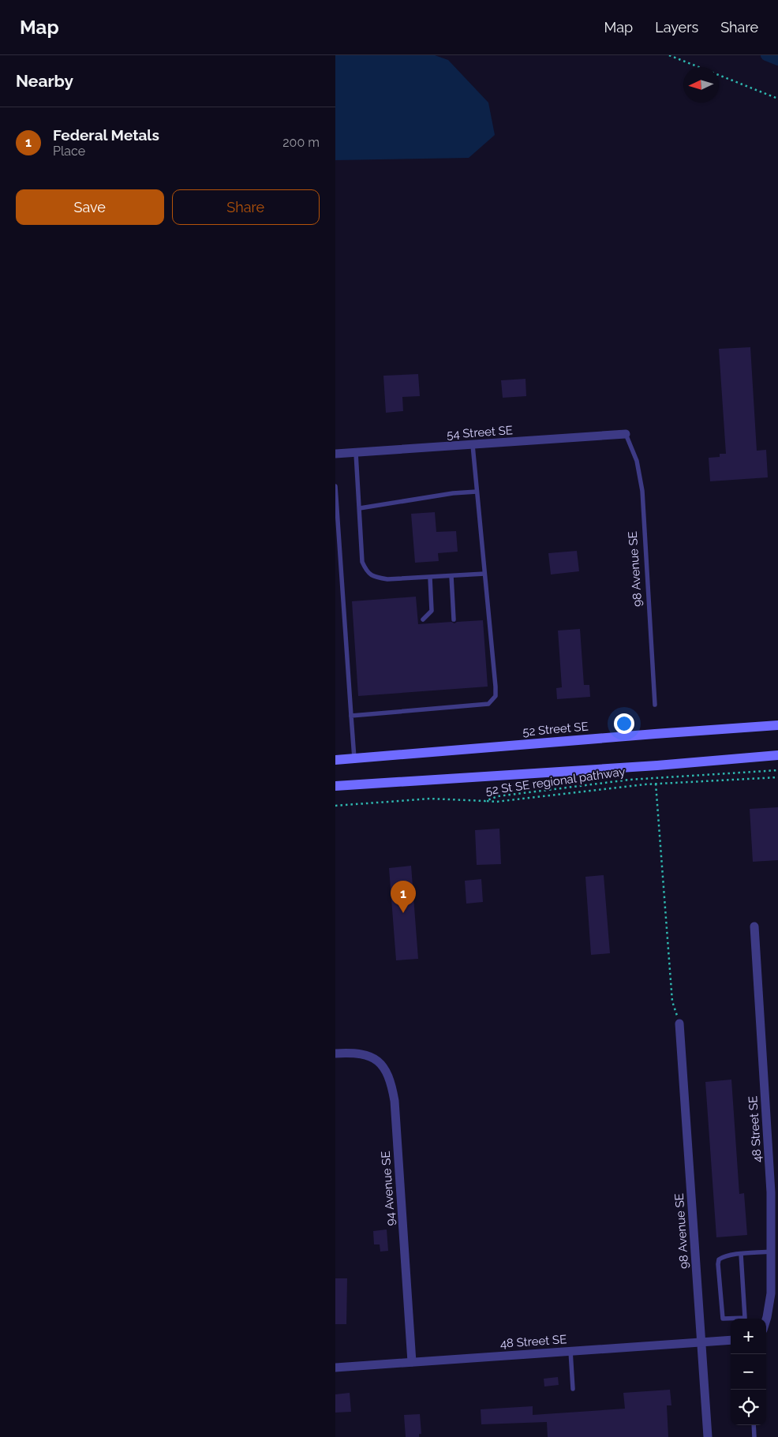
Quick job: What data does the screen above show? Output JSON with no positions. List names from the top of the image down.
{
  "streets": {
    "main road": ["52 Street SE"],
    "street": [
      "54 Street SE",
      "98 Avenue SE",
      "48 Street SE",
      "94 Avenue SE"
    ],
    "path": ["52 St SE regional pathway"]
  },
  "crossings": [
    ["54 Street SE", "98 Avenue SE"],
    ["98 Avenue SE", "48 Street SE"],
    ["48 Street SE", "94 Avenue SE"]
  ],
  "north": "left",
  "page": {
    "header": "Map",
    "nav": ["Map", "Layers", "Share"],
    "heading": "Nearby",
    "list": [
      {
        "mark": "1",
        "name": "Federal Metals",
        "note": "Place",
        "value": "200 m"
      }
    ],
    "buttons": ["Save", "Share"],
    "pins": "1",
    "map_buttons": ["+", "−"]
  }
}
